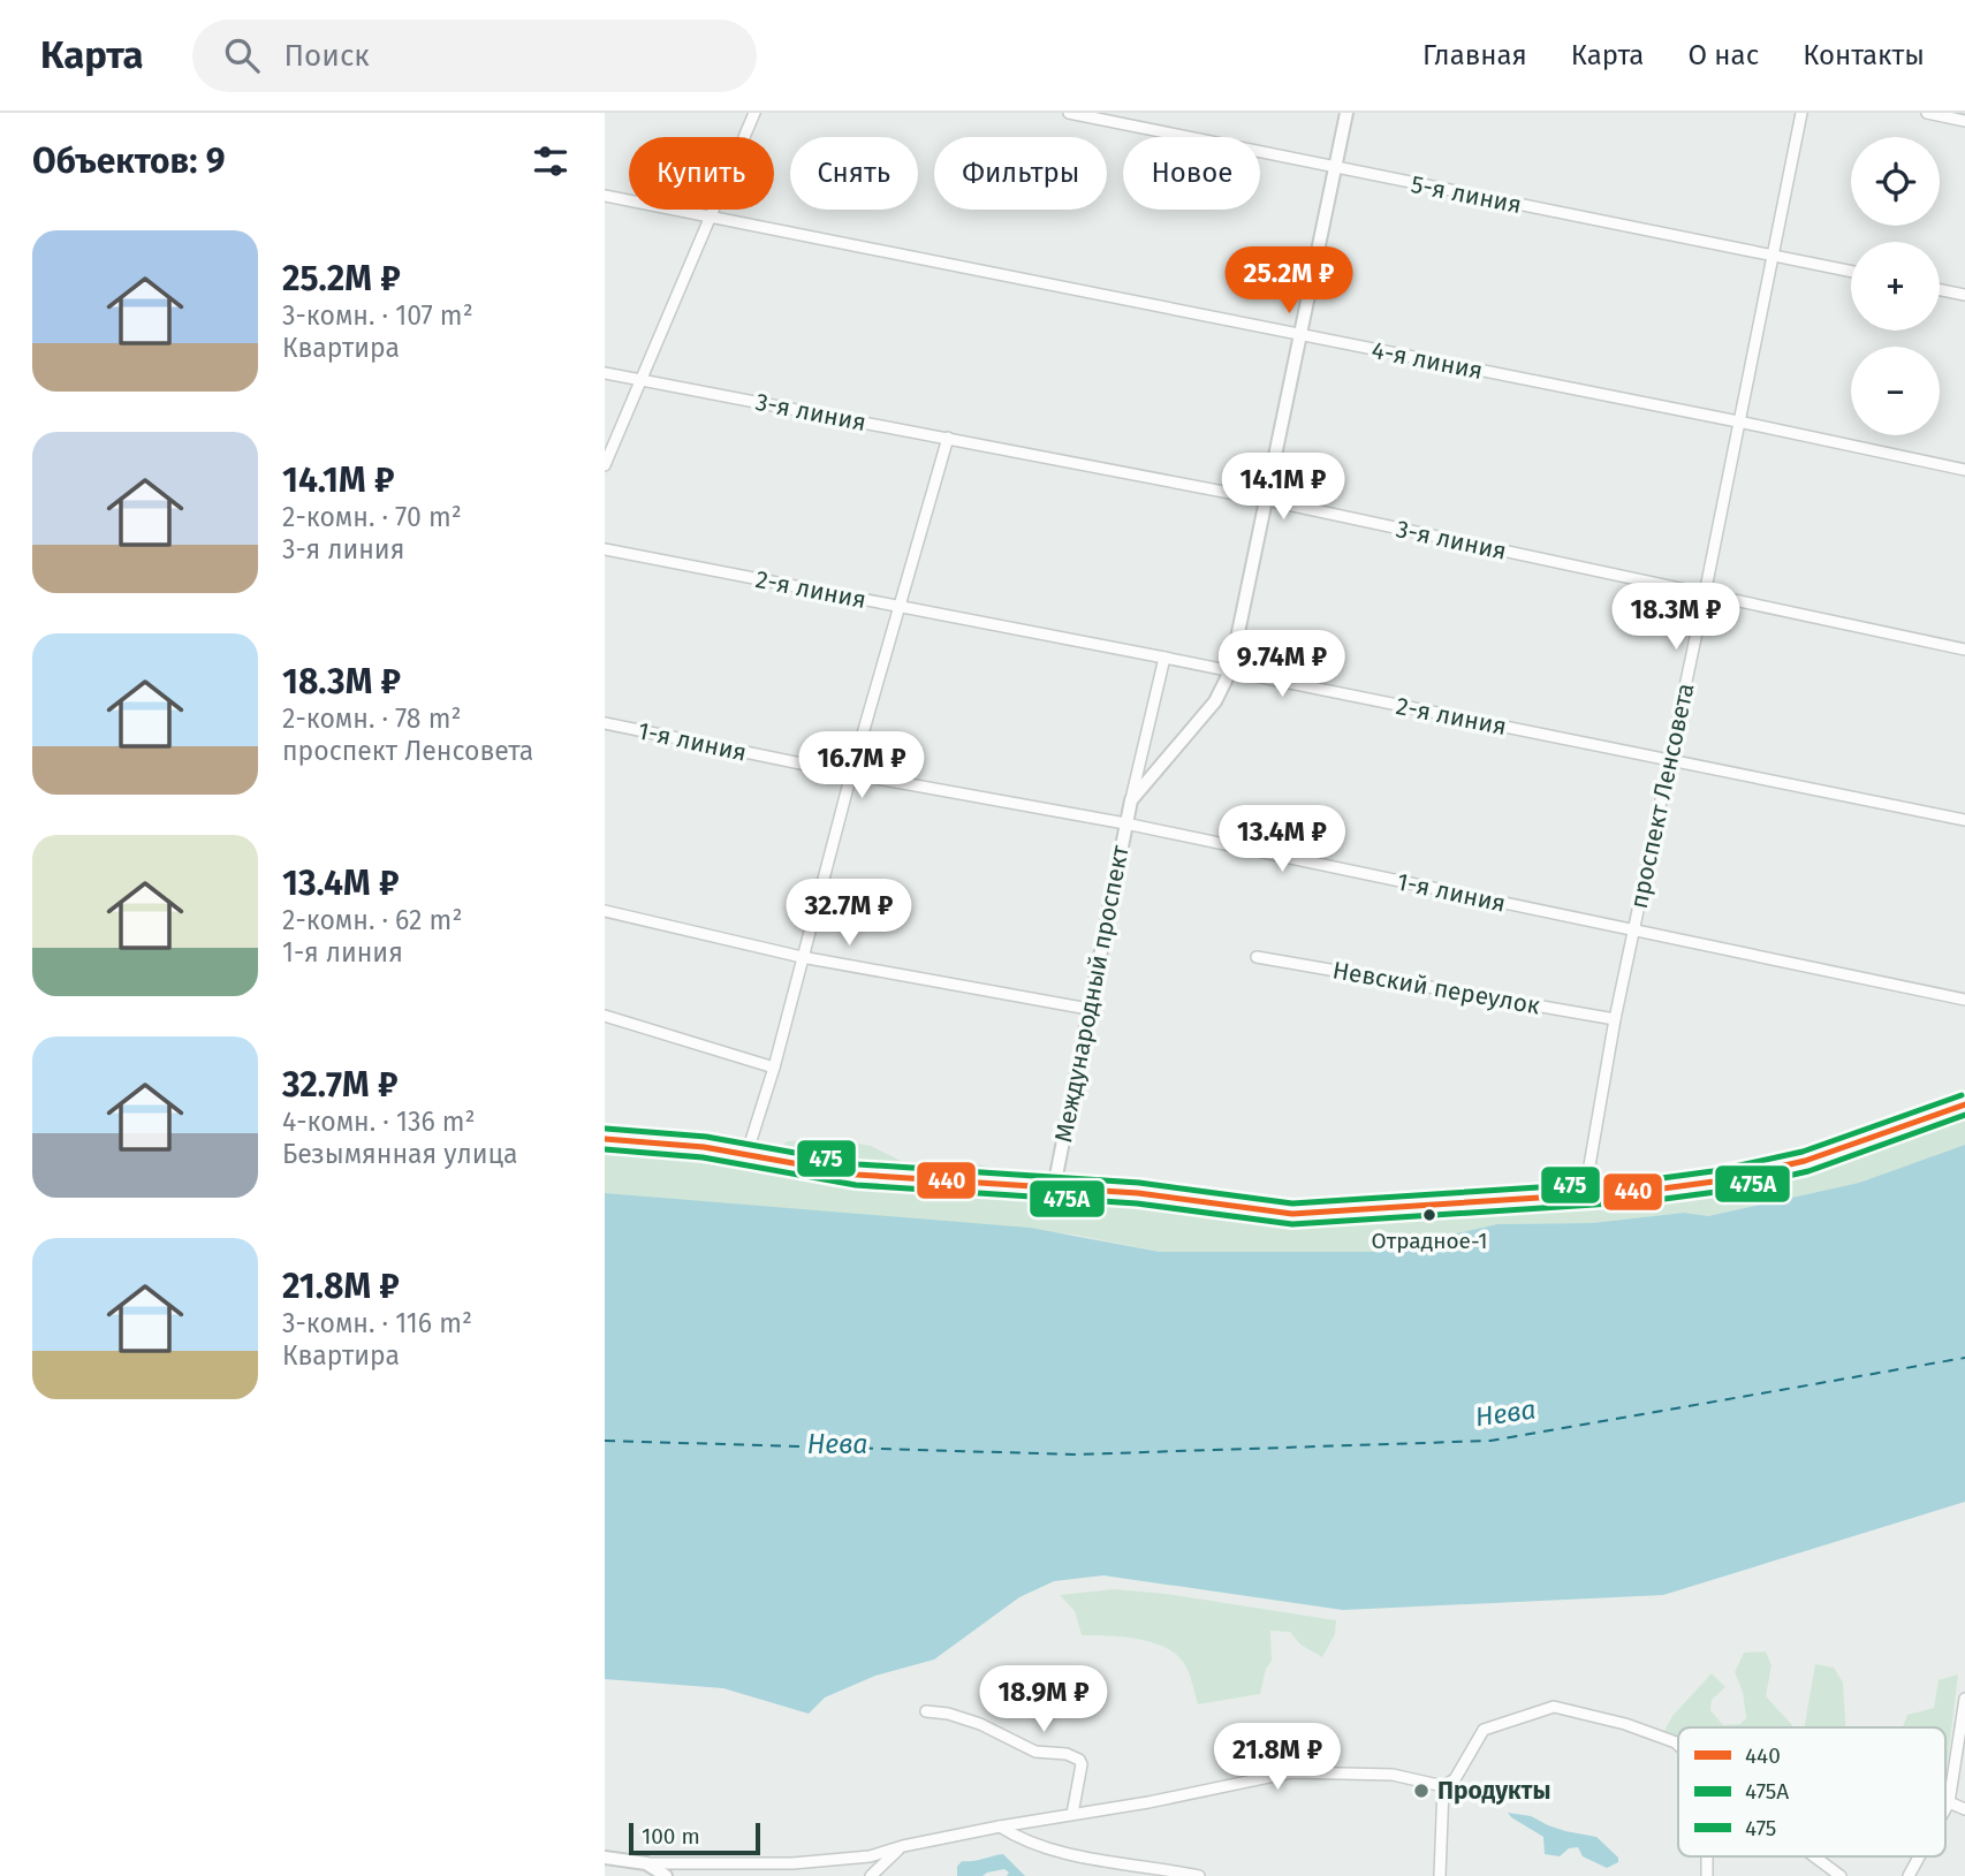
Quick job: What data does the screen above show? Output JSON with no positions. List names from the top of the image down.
{
  "streets": {
    "street": [
      "5-я линия",
      "4-я линия",
      "3-я линия",
      "2-я линия",
      "1-я линия",
      "проспект Ленсовета",
      "Невский переулок",
      "Международный проспект"
    ]
  },
  "crossings": [
    ["5-я линия", "проспект Ленсовета"],
    ["5-я линия", "Международный проспект"],
    ["4-я линия", "проспект Ленсовета"],
    ["4-я линия", "Международный проспект"],
    ["3-я линия", "проспект Ленсовета"],
    ["3-я линия", "Международный проспект"],
    ["2-я линия", "проспект Ленсовета"],
    ["2-я линия", "Международный проспект"],
    ["1-я линия", "проспект Ленсовета"],
    ["1-я линия", "Международный проспект"],
    ["проспект Ленсовета", "Невский переулок"]
  ],
  "water": ["Нева"],
  "places": ["Отрадное-1", "Продукты"],
  "lines": ["transit line 475", "transit line 440", "transit line 475А"],
  "legend": ["440", "475А", "475"],
  "scale_bar": "100 m",
  "page": {
    "header": "Карта",
    "search": "Поиск",
    "nav": [
      "Главная",
      "Карта",
      "О нас",
      "Контакты"
    ],
    "heading": "Объектов: 9",
    "map_buttons": ["+", "−"],
    "chip": [
      "Купить",
      "Снять",
      "Фильтры",
      "Новое"
    ],
    "list": [
      {
        "name": "25.2M ₽",
        "note": "3-комн. · 107 m² · Квартира"
      },
      {
        "name": "14.1M ₽",
        "note": "2-комн. · 70 m² · 3-я линия"
      },
      {
        "name": "18.3M ₽",
        "note": "2-комн. · 78 m² · проспект Ленсовета"
      },
      {
        "name": "13.4M ₽",
        "note": "2-комн. · 62 m² · 1-я линия"
      },
      {
        "name": "32.7M ₽",
        "note": "4-комн. · 136 m² · Безымянная улица"
      },
      {
        "name": "21.8M ₽",
        "note": "3-комн. · 116 m² · Квартира"
      }
    ],
    "price": [
      "25.2M ₽",
      "14.1M ₽",
      "18.3M ₽",
      "9.74M ₽",
      "16.7M ₽",
      "13.4M ₽",
      "32.7M ₽",
      "18.9M ₽",
      "21.8M ₽"
    ],
    "scale": "100 m"
  }
}
